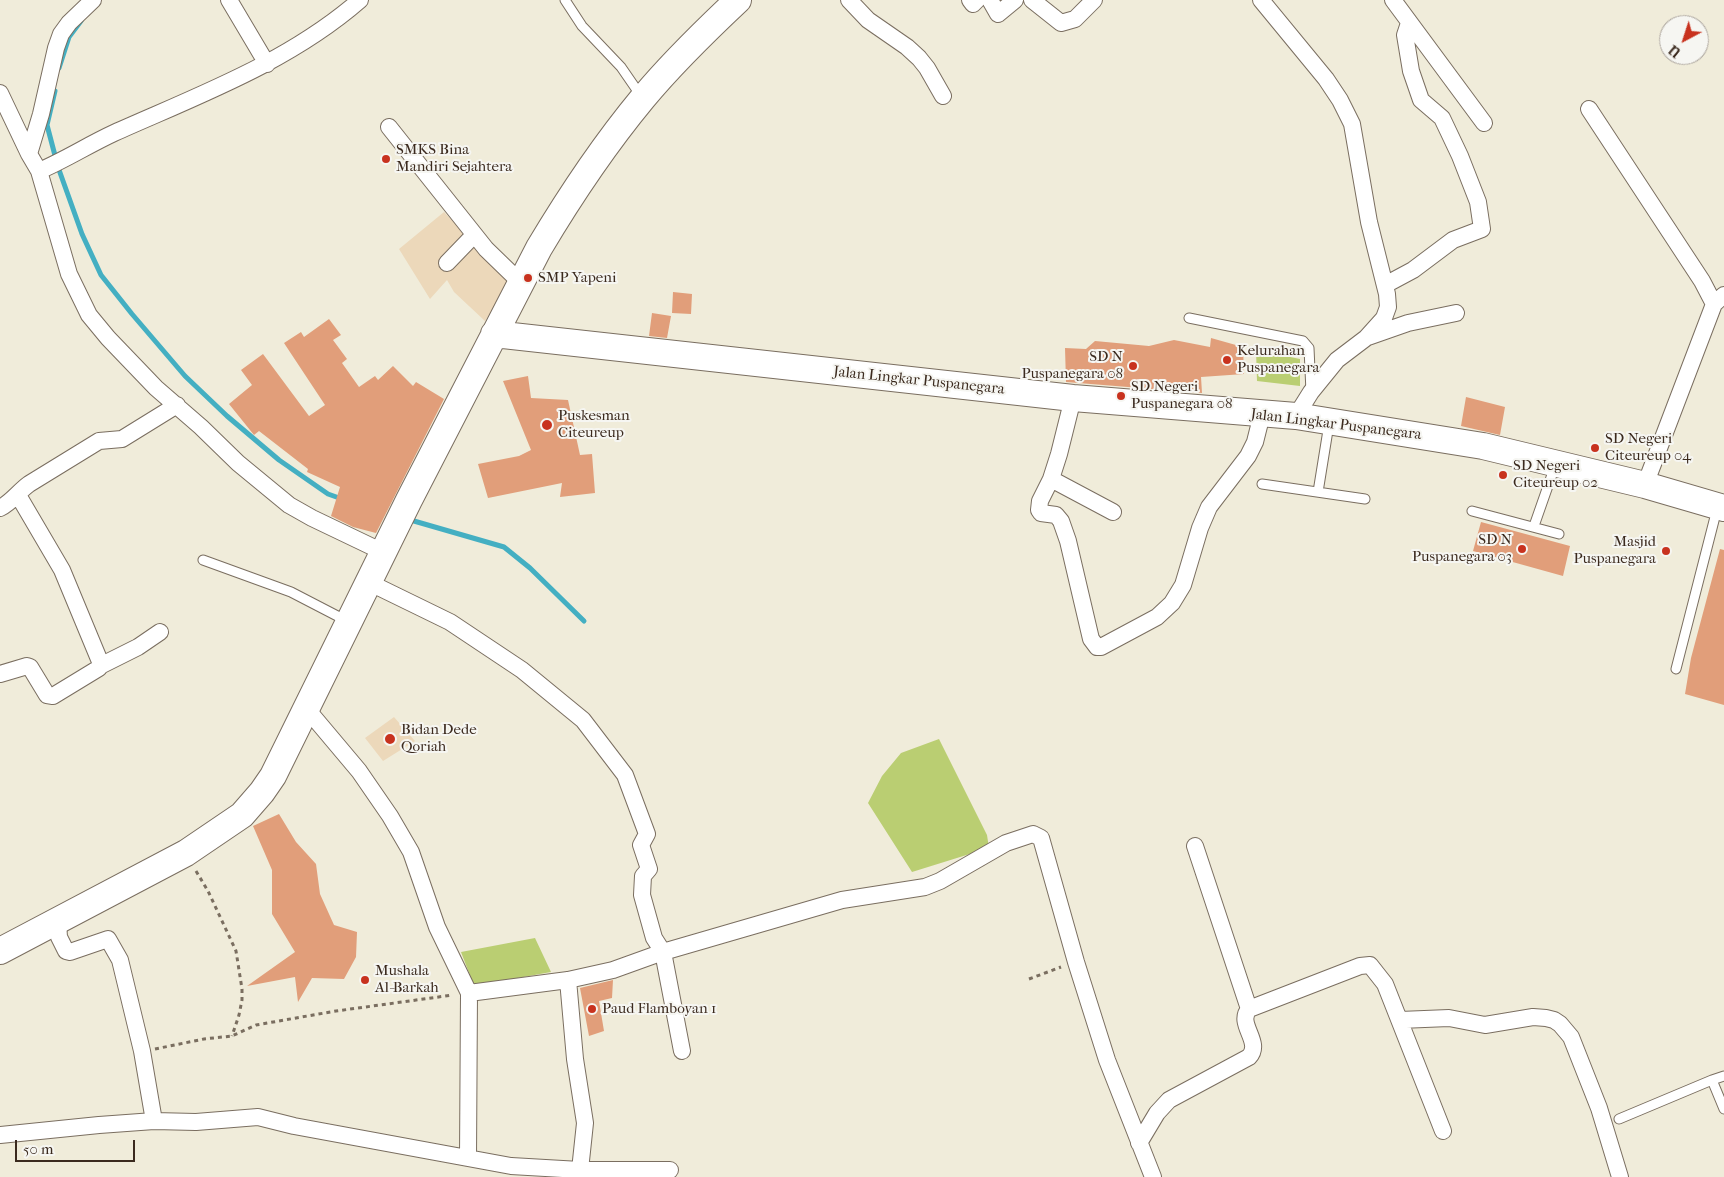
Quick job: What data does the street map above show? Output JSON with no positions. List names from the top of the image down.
{
  "streets": {
    "main road": ["Jalan Lingkar Puspanegara"]
  },
  "places": [
    "SMKS Bina Mandiri Sejahtera",
    "SMP Yapeni",
    "Kelurahan Puspanegara",
    "SD N Puspanegara 08",
    "SD Negeri Puspanegara 08",
    "Puskesman Citeureup",
    "SD Negeri Citeureup 04",
    "SD Negeri Citeureup 02",
    "SD N Puspanegara 03",
    "Masjid Puspanegara",
    "Bidan Dede Qoriah",
    "Mushala Al-Barkah",
    "Paud Flamboyan 1"
  ],
  "scale_bar": "50 m",
  "north": "bottom left"
}
